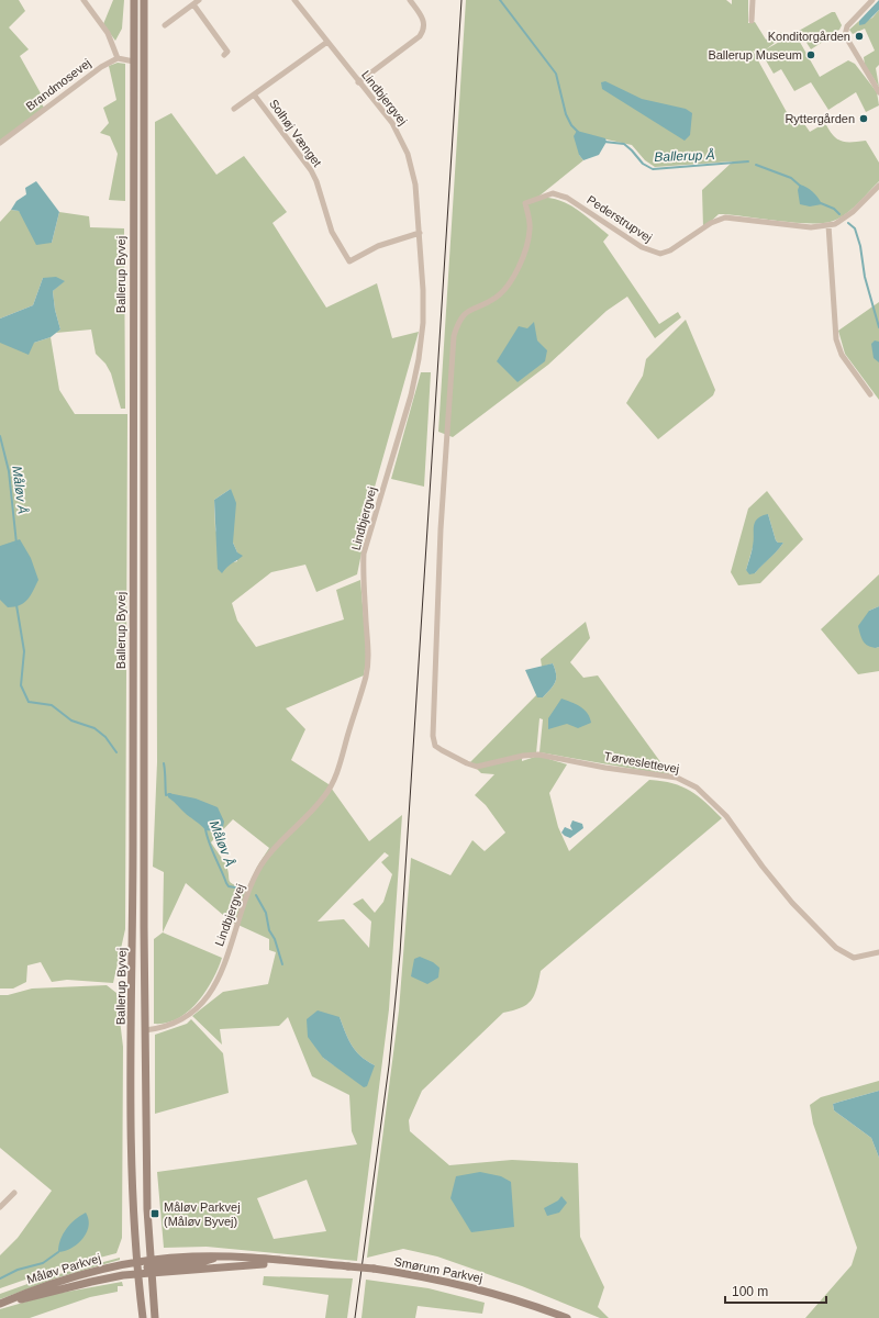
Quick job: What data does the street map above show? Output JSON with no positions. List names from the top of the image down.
{
  "streets": {
    "main road": ["Ballerup Byvej", "Måløv Parkvej", "Smørum Parkvej"],
    "street": [
      "Brandmosevej",
      "Lindbjergvej",
      "Solhøj Vænget",
      "Pederstrupvej",
      "Tørveslettevej"
    ]
  },
  "crossings": [
    ["Lindbjergvej", "Solhøj Vænget"],
    ["Lindbjergvej", "Ballerup Byvej"],
    ["Pederstrupvej", "Tørveslettevej"],
    ["Ballerup Byvej", "Måløv Parkvej"],
    ["Ballerup Byvej", "Smørum Parkvej"],
    ["Måløv Parkvej", "Smørum Parkvej"]
  ],
  "water": ["Ballerup Å", "Måløv Å"],
  "places": {
    "other": ["Konditorgården", "Ballerup Museum", "Ryttergården"],
    "transit": ["Måløv Parkvej (Måløv Byvej)"]
  },
  "scale_bar": "100 m"
}
